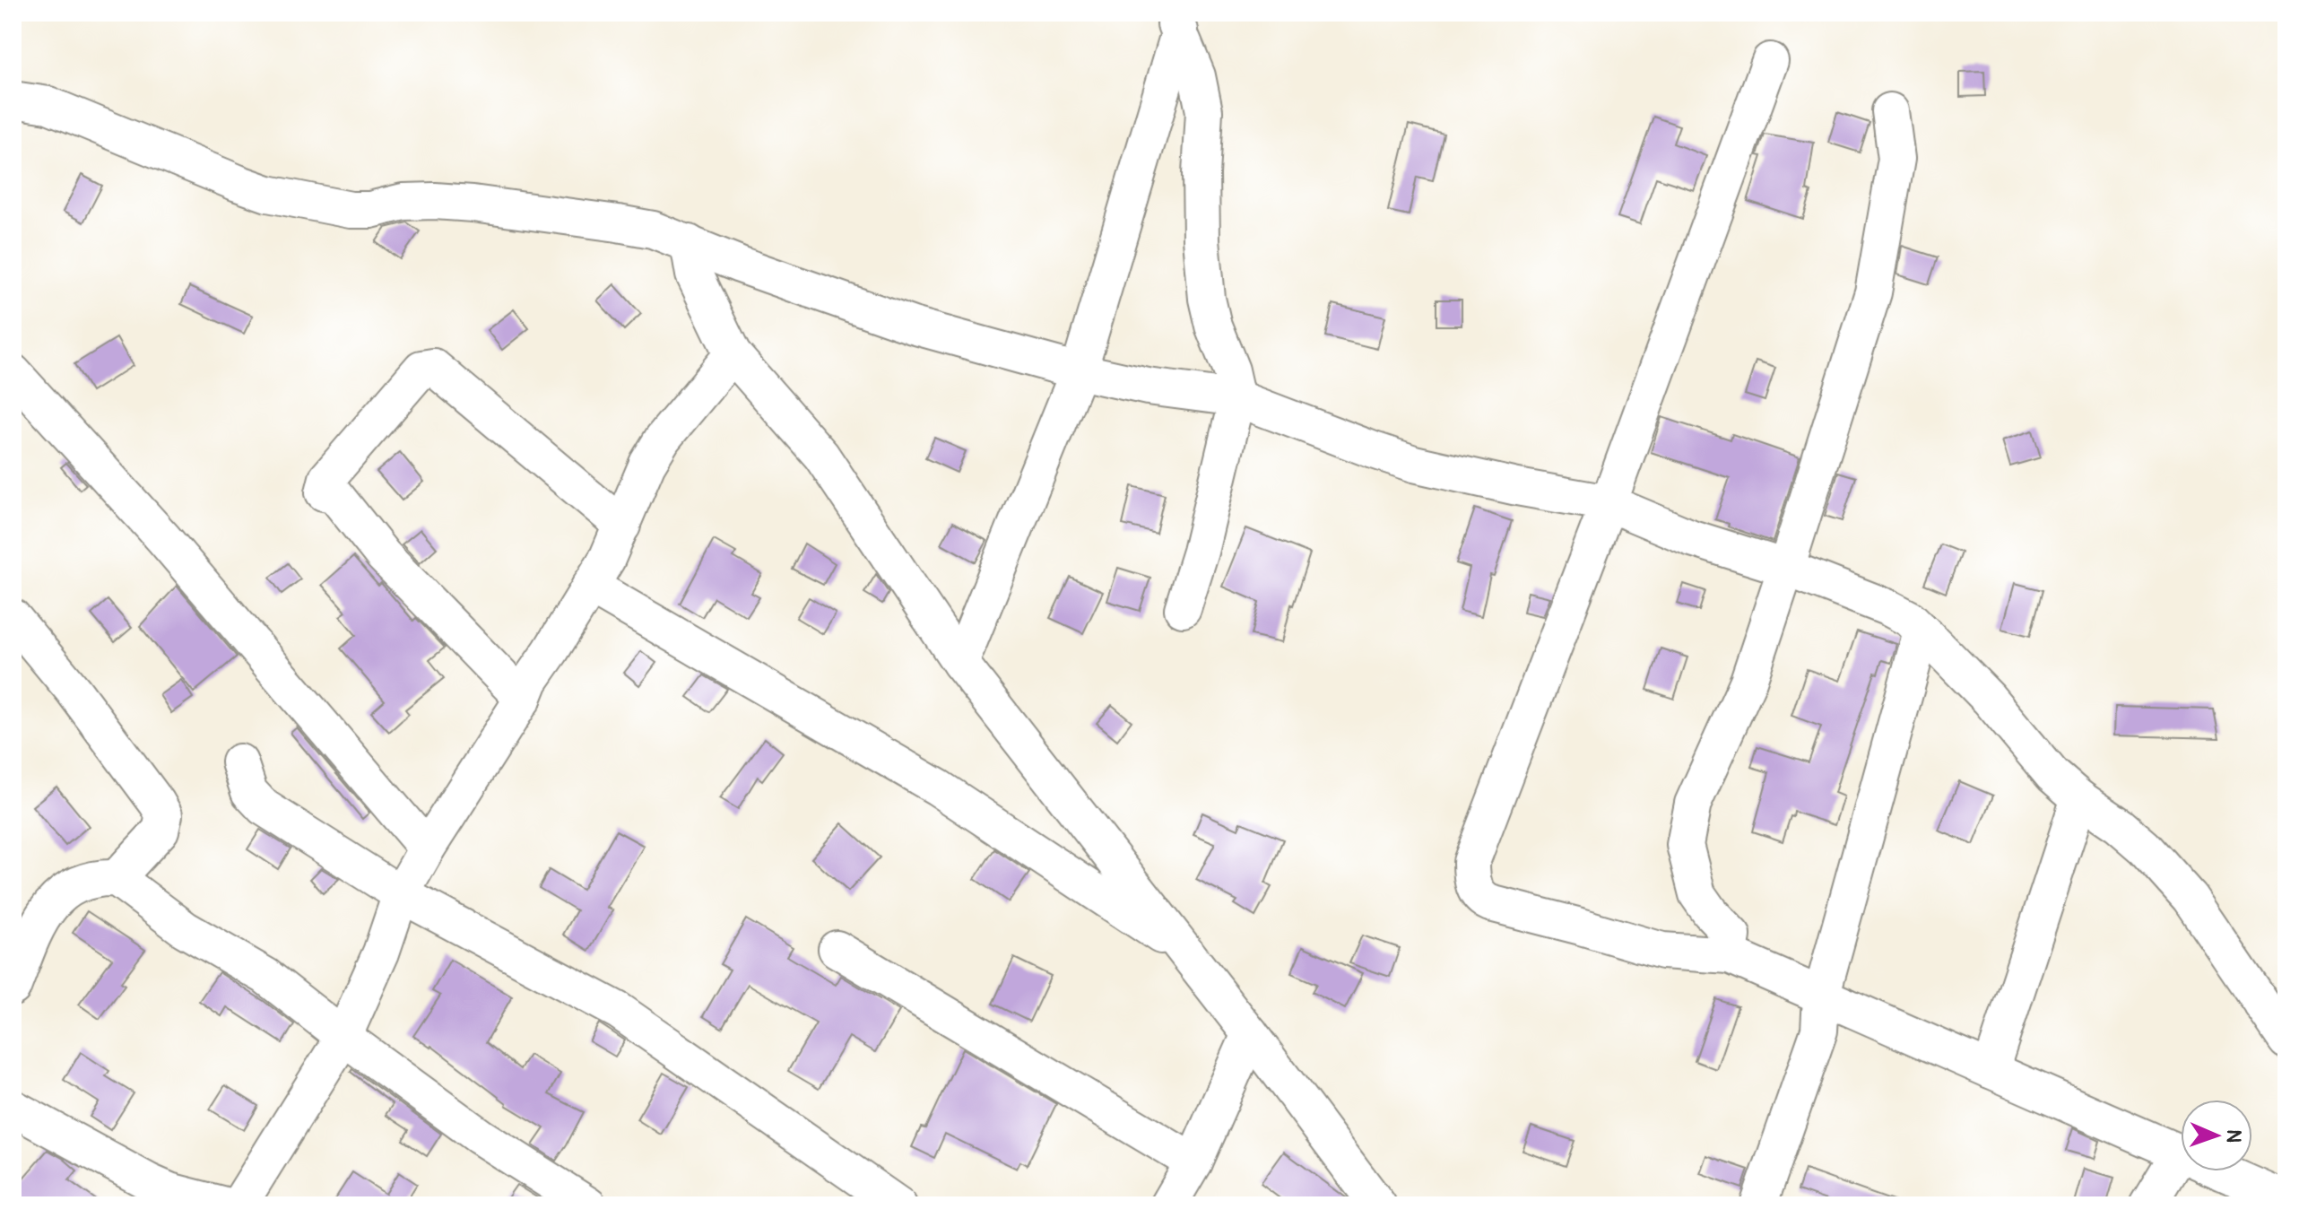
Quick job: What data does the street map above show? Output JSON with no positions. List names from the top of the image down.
{
  "north": "right"
}
